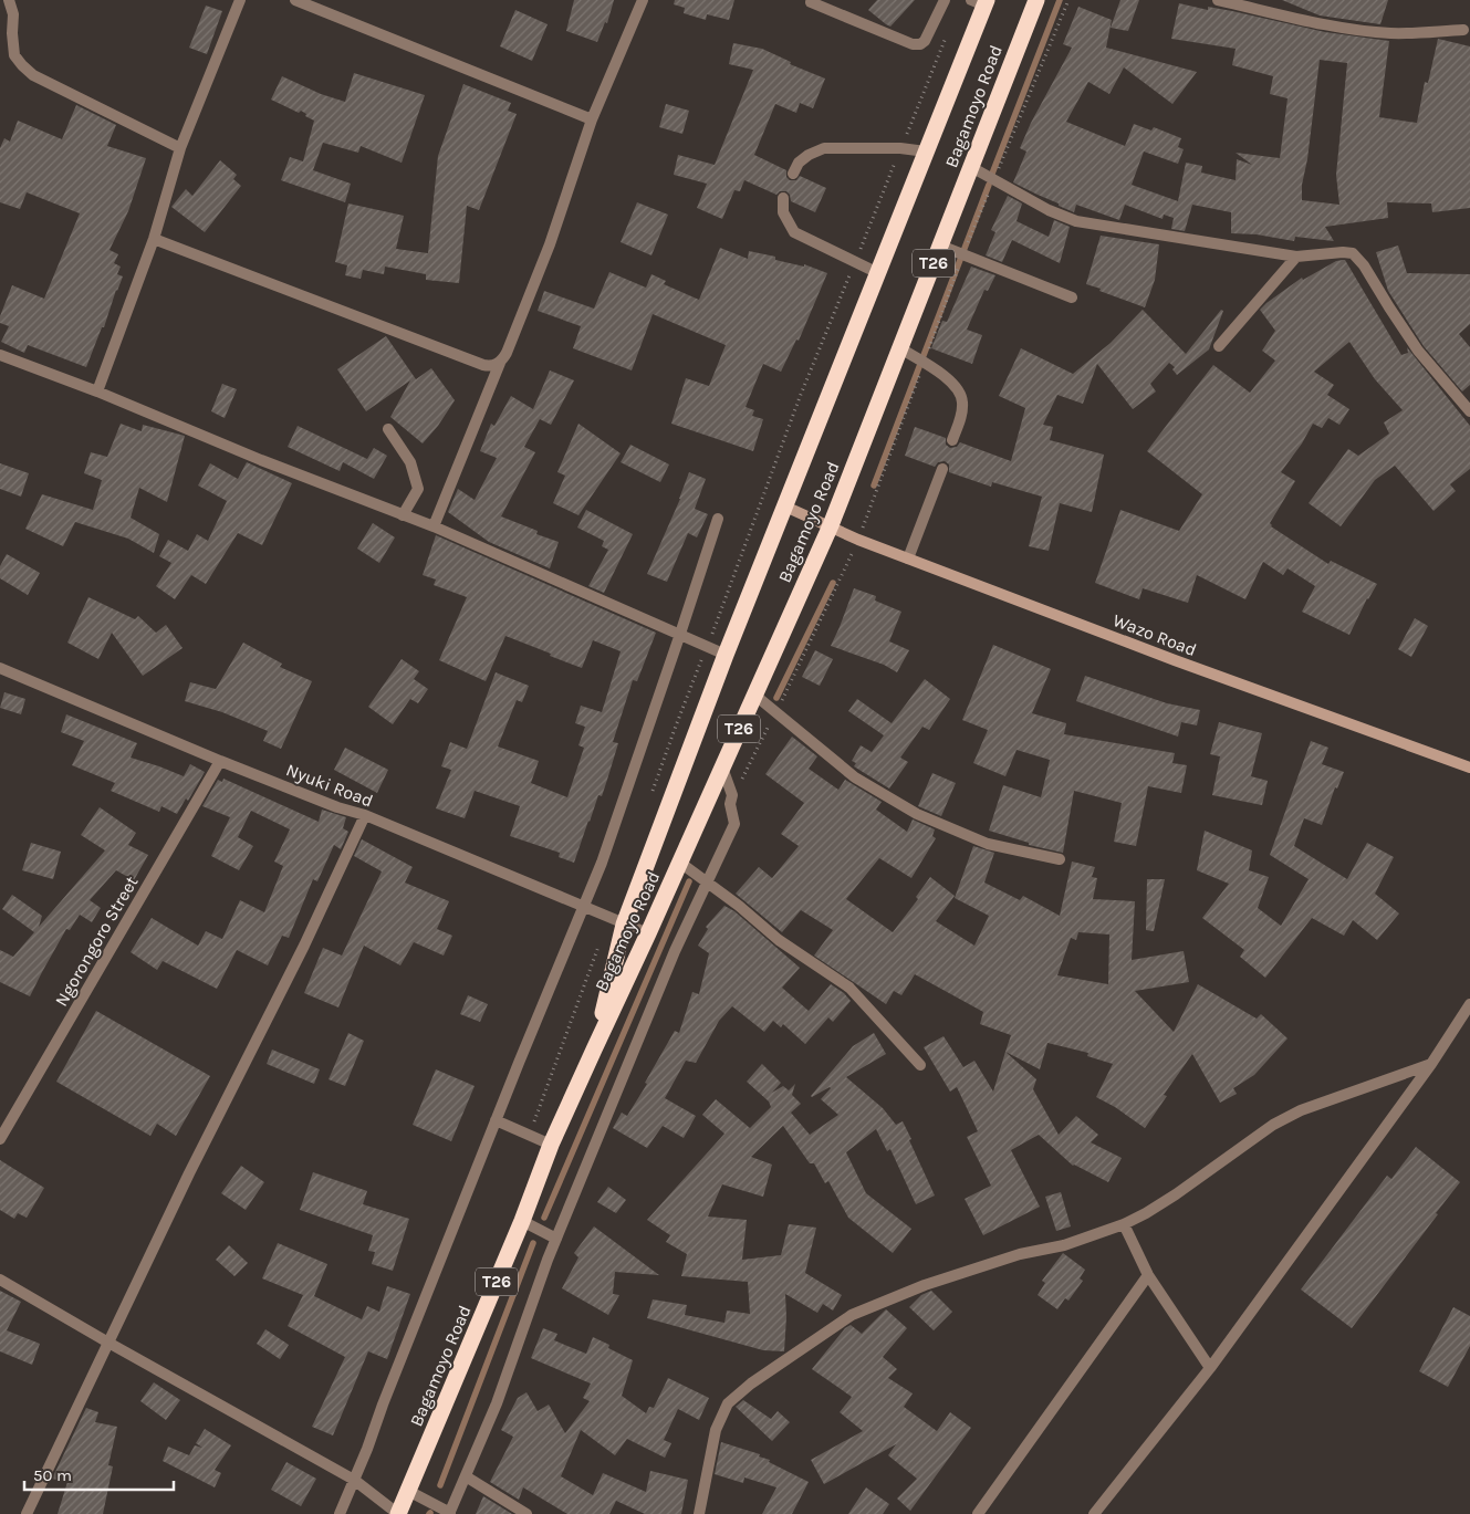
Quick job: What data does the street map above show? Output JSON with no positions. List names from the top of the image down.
{
  "streets": {
    "highway": ["Bagamoyo Road", "T26"],
    "main road": ["Wazo Road"],
    "street": ["Nyuki Road", "Ngorongoro Street"]
  },
  "crossings": [
    ["Bagamoyo Road", "Wazo Road"],
    ["Bagamoyo Road", "Nyuki Road"],
    ["Nyuki Road", "Ngorongoro Street"]
  ],
  "scale_bar": "50 m"
}
